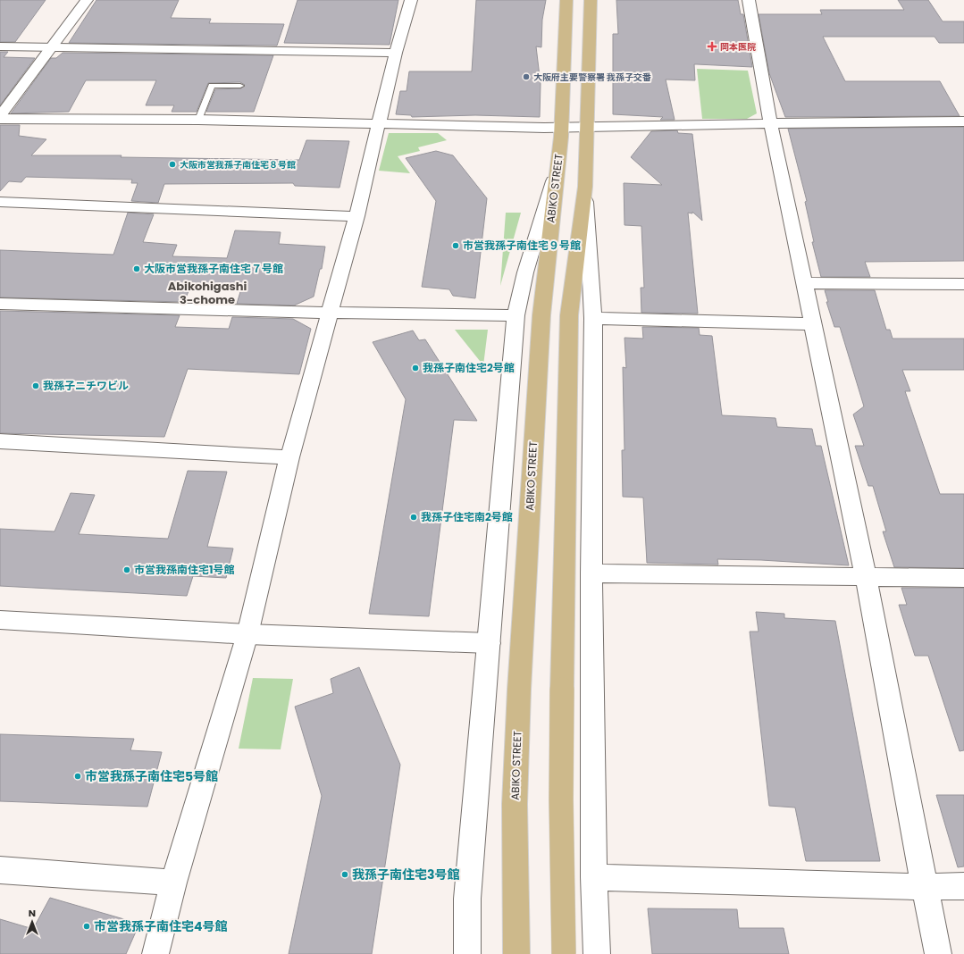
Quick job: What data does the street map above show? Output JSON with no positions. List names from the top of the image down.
{
  "streets": {
    "main road": ["ABIKO STREET"]
  },
  "districts": ["Abikohigashi 3-chome"],
  "places": {
    "health": ["岡本医院"],
    "other": [
      "大阪府主要警察署 我孫子交番",
      "大阪市営我孫子南住宅８号館",
      "市営我孫子南住宅９号館",
      "大阪市営我孫子南住宅７号館",
      "我孫子南住宅2号館",
      "我孫子ニチワビル",
      "我孫子住宅南2号館",
      "市営我孫南住宅1号館",
      "市営我孫子南住宅5号館",
      "我孫子南住宅3号館",
      "市営我孫子南住宅4号館"
    ]
  },
  "north": "top"
}
